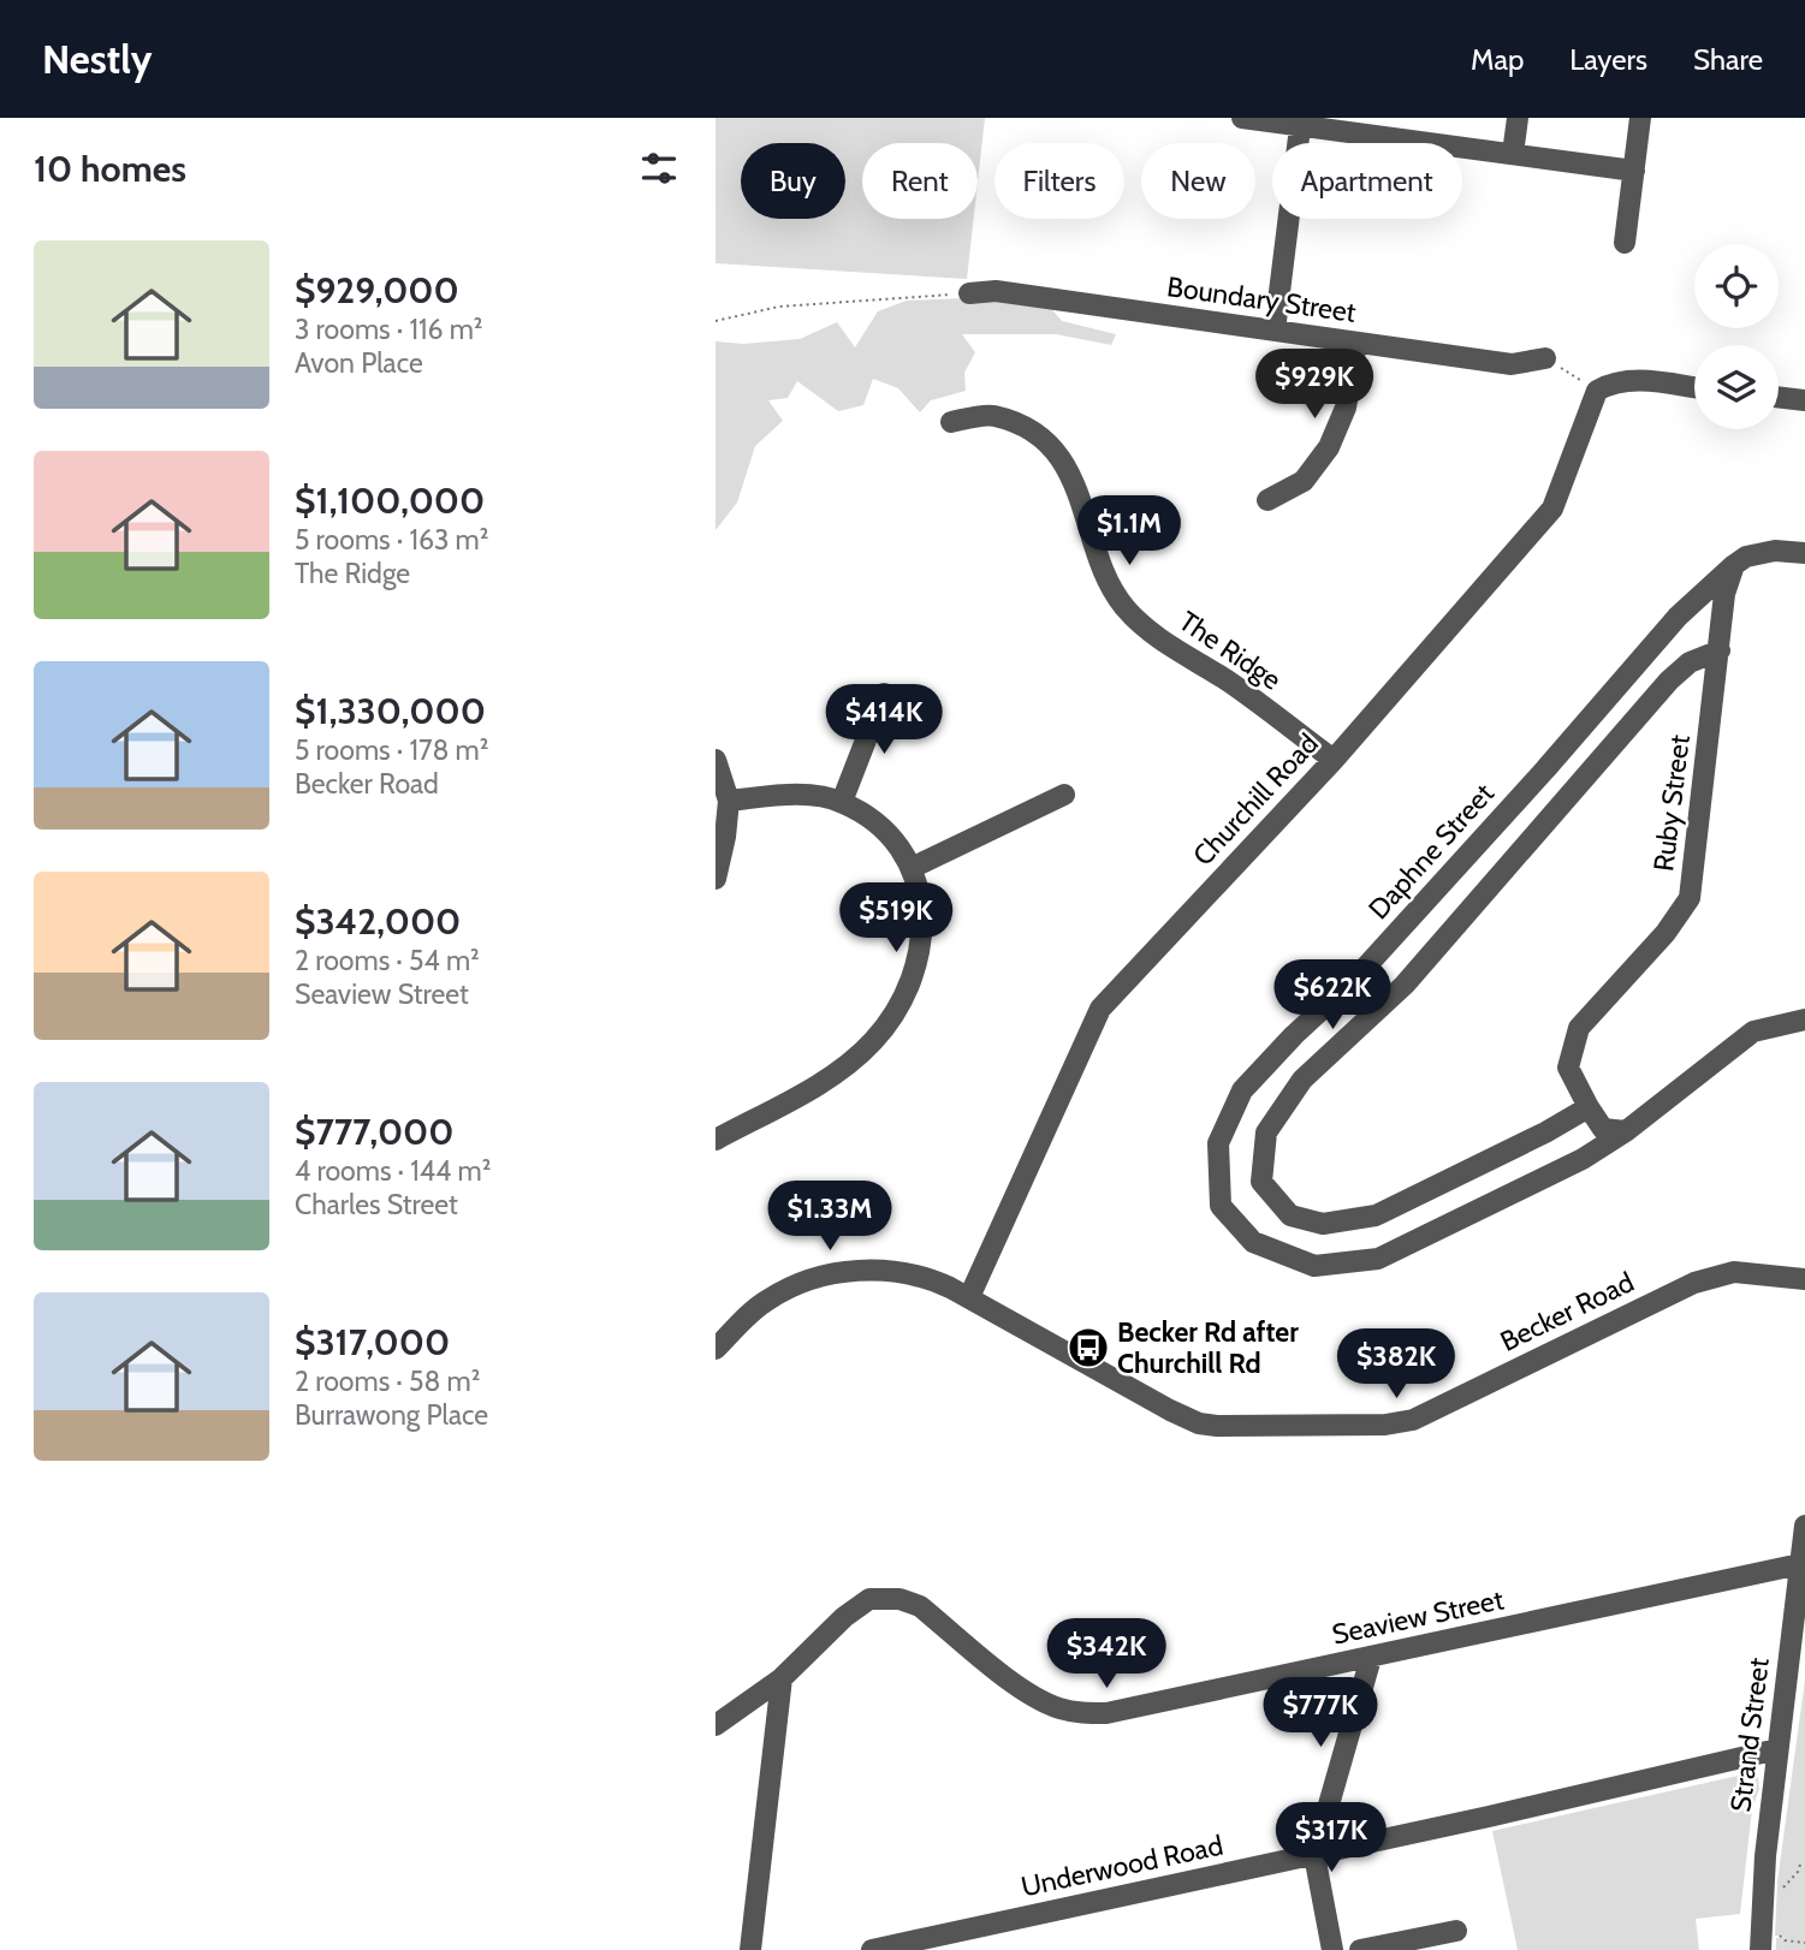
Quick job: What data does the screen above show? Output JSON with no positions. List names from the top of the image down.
{
  "streets": {
    "street": [
      "Boundary Street",
      "The Ridge",
      "Churchill Road",
      "Ruby Street",
      "Daphne Street",
      "Becker Road",
      "Seaview Street",
      "Strand Street",
      "Underwood Road"
    ]
  },
  "crossings": [
    ["The Ridge", "Churchill Road"],
    ["Churchill Road", "Becker Road"],
    ["Ruby Street", "Daphne Street"],
    ["Seaview Street", "Strand Street"],
    ["Strand Street", "Underwood Road"]
  ],
  "places": {
    "bus stop": ["Becker Rd after Churchill Rd"]
  },
  "page": {
    "header": "Nestly",
    "nav": ["Map", "Layers", "Share"],
    "heading": "10 homes",
    "chip": [
      "Buy",
      "Rent",
      "Filters",
      "New",
      "Apartment"
    ],
    "list": [
      {
        "name": "$929,000",
        "note": "3 rooms · 116 m² · Avon Place"
      },
      {
        "name": "$1,100,000",
        "note": "5 rooms · 163 m² · The Ridge"
      },
      {
        "name": "$1,330,000",
        "note": "5 rooms · 178 m² · Becker Road"
      },
      {
        "name": "$342,000",
        "note": "2 rooms · 54 m² · Seaview Street"
      },
      {
        "name": "$777,000",
        "note": "4 rooms · 144 m² · Charles Street"
      },
      {
        "name": "$317,000",
        "note": "2 rooms · 58 m² · Burrawong Place"
      }
    ],
    "price": [
      "$929K",
      "$1.1M",
      "$414K",
      "$519K",
      "$622K",
      "$1.33M",
      "$382K",
      "$342K",
      "$777K",
      "$317K"
    ]
  }
}
